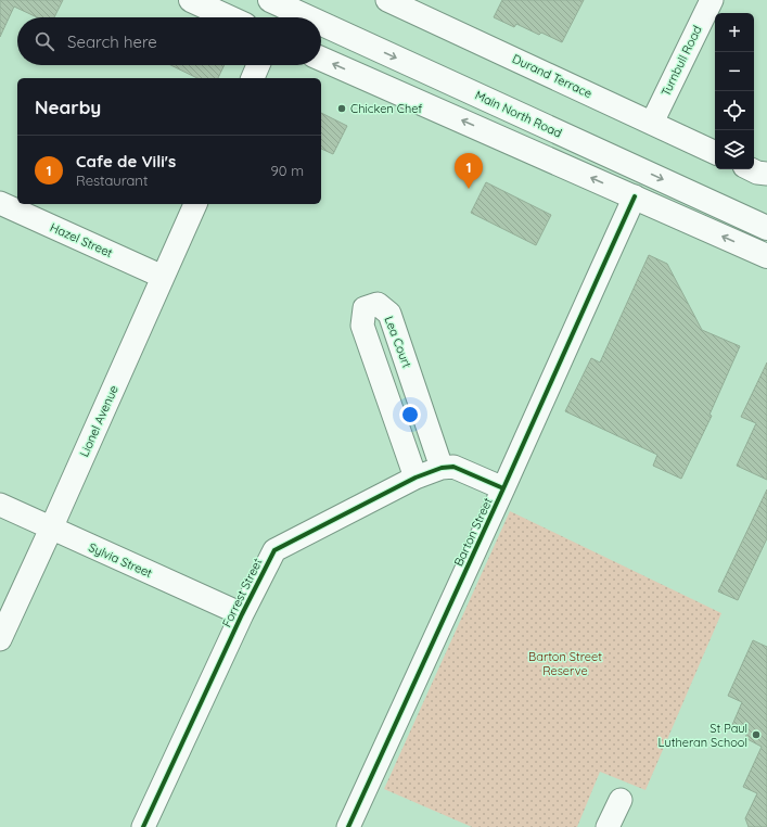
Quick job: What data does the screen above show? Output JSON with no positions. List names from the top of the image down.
{
  "streets": {
    "highway": ["Main North Road"],
    "street": [
      "Turnbull Road",
      "Durand Terrace",
      "Hazel Street",
      "Lea Court",
      "Lionel Avenue",
      "Barton Street",
      "Sylvia Street",
      "Forrest Street"
    ]
  },
  "crossings": [
    ["Turnbull Road", "Durand Terrace"],
    ["Hazel Street", "Lionel Avenue"],
    ["Lea Court", "Forrest Street"],
    ["Lionel Avenue", "Sylvia Street"],
    ["Barton Street", "Forrest Street"],
    ["Sylvia Street", "Forrest Street"]
  ],
  "parks": ["Barton Street Reserve"],
  "places": ["Chicken Chef", "St Paul Lutheran School"],
  "page": {
    "map_buttons": ["+", "−"],
    "search": "Search here",
    "heading": "Nearby",
    "list": [
      {
        "mark": "1",
        "name": "Cafe de Vili's",
        "note": "Restaurant",
        "value": "90 m"
      }
    ],
    "pins": "1"
  }
}
